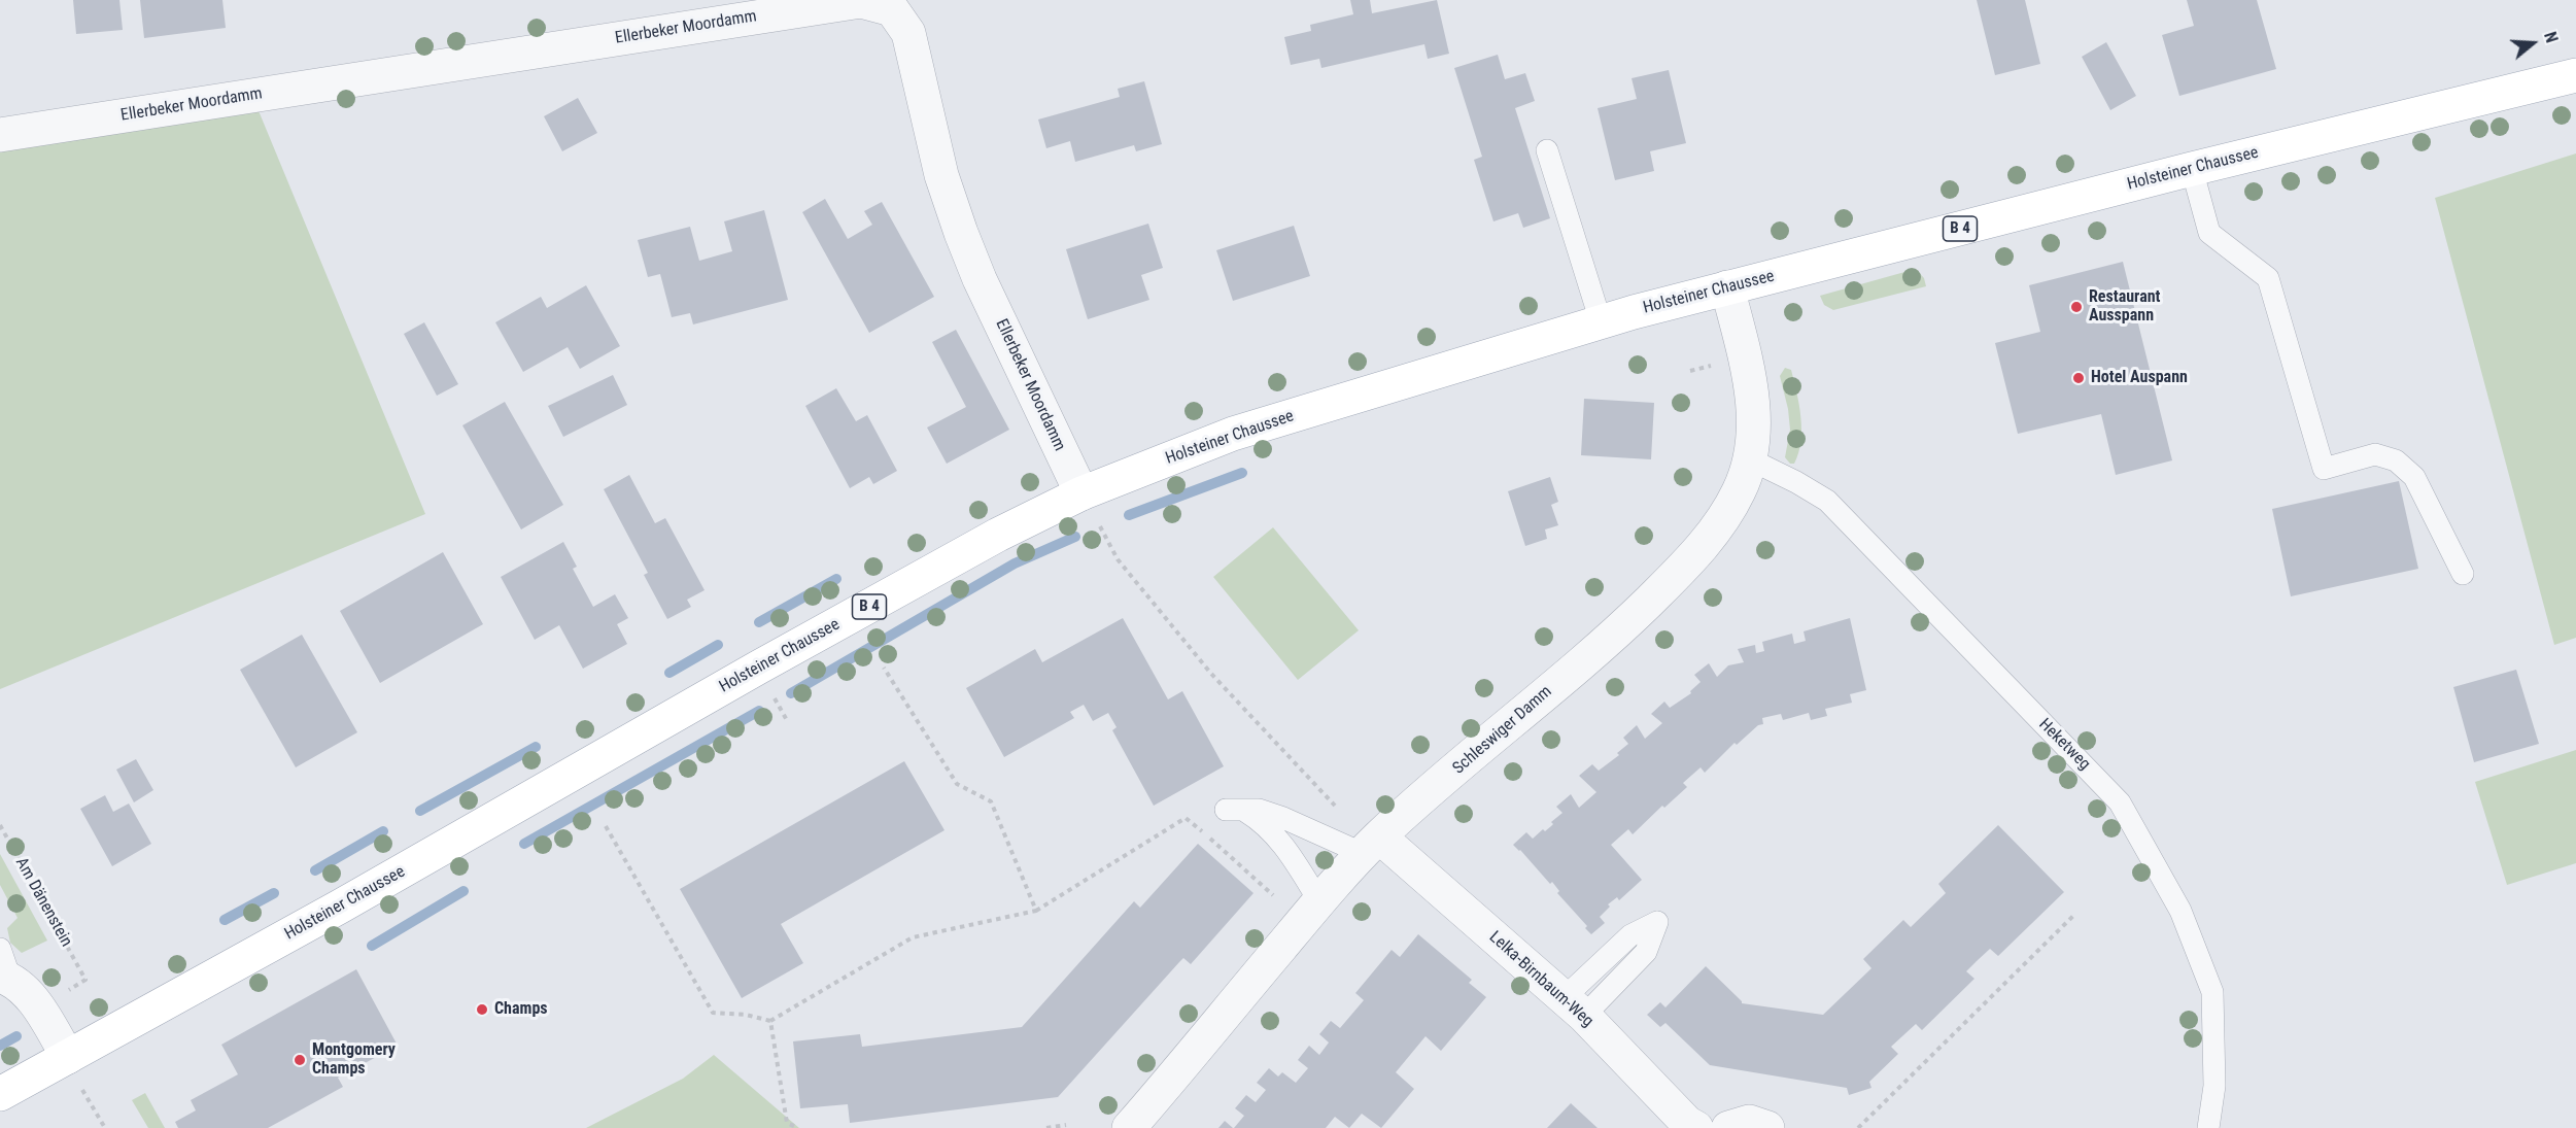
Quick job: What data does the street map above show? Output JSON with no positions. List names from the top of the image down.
{
  "streets": {
    "main road": ["Holsteiner Chaussee", "B 4"],
    "street": ["Ellerbeker Moordamm", "Schleswiger Damm", "Lelka-Birnbaum-Weg"],
    "lane": ["Heketweg"],
    "path": ["Am Dänenstein"]
  },
  "crossings": [
    ["Ellerbeker Moordamm", "Holsteiner Chaussee"],
    ["Holsteiner Chaussee", "Schleswiger Damm"],
    ["Schleswiger Damm", "Heketweg"],
    ["Schleswiger Damm", "Lelka-Birnbaum-Weg"]
  ],
  "places": [
    "Restaurant Ausspann",
    "Hotel Auspann",
    "Champs",
    "Montgomery Champs"
  ],
  "north": "right"
}
